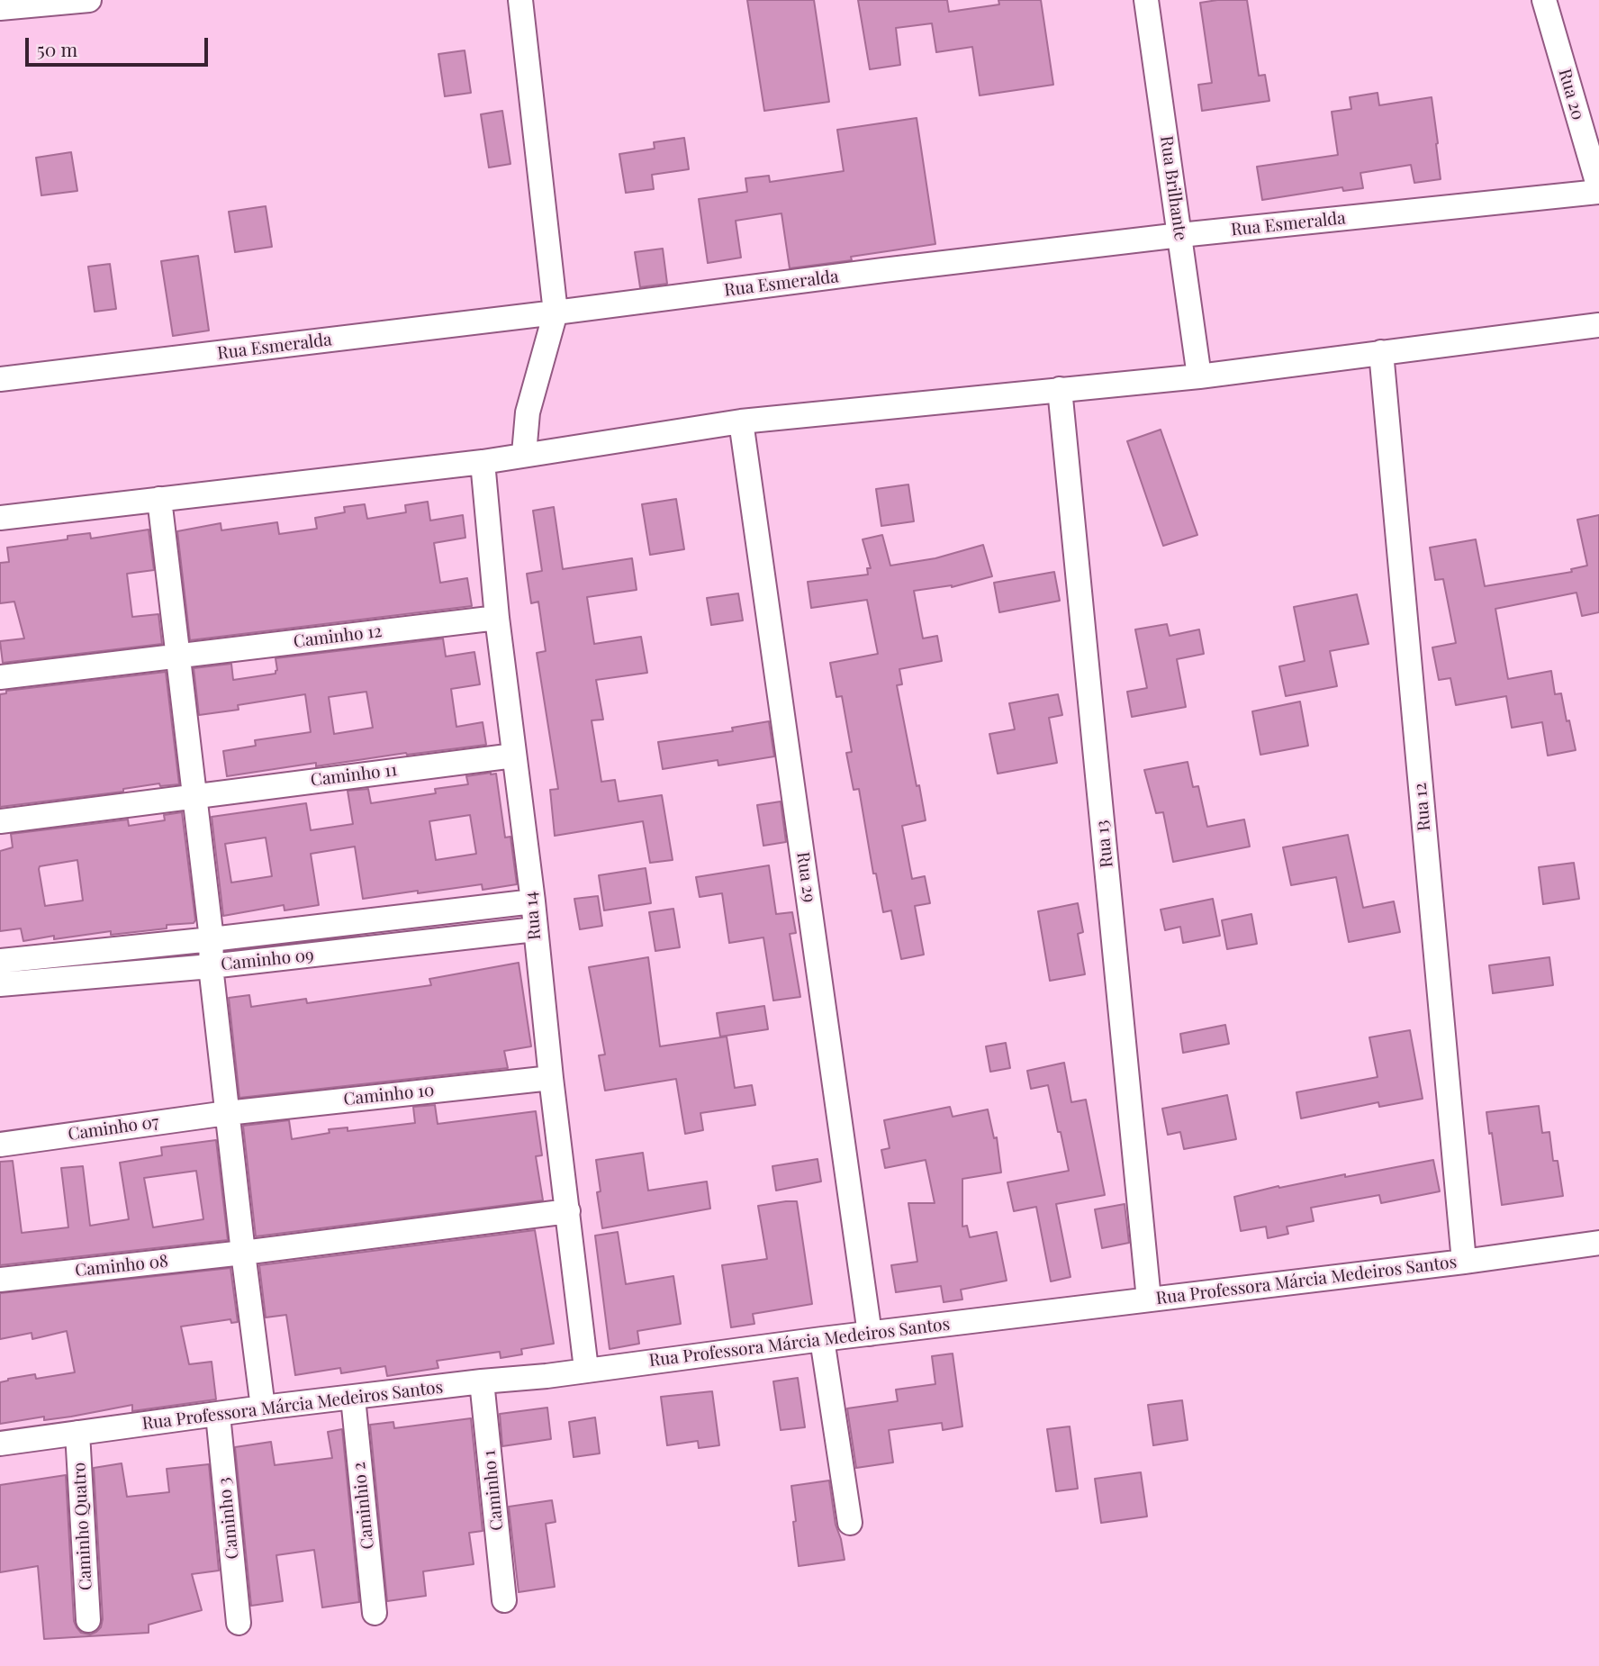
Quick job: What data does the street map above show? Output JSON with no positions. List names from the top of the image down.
{
  "streets": {
    "street": [
      "Rua 20",
      "Rua Brilhante",
      "Rua Esmeralda",
      "Caminho 12",
      "Caminho 11",
      "Rua 12",
      "Rua 13",
      "Rua 29",
      "Rua 14",
      "Caminho 09",
      "Caminho 10",
      "Caminho 07",
      "Caminho 08",
      "Rua Professora Márcia Medeiros Santos",
      "Caminho 1",
      "Caminhio 2",
      "Caminho 3",
      "Caminho Quatro"
    ]
  },
  "crossings": [
    ["Rua 20", "Rua Esmeralda"],
    ["Rua Brilhante", "Rua Esmeralda"],
    ["Caminho 12", "Rua 14"],
    ["Caminho 11", "Rua 14"],
    ["Rua 12", "Rua Professora Márcia Medeiros Santos"],
    ["Rua 13", "Rua Professora Márcia Medeiros Santos"],
    ["Rua 29", "Rua Professora Márcia Medeiros Santos"],
    ["Rua 14", "Caminho 09"],
    ["Rua 14", "Caminho 10"],
    ["Rua 14", "Rua Professora Márcia Medeiros Santos"],
    ["Caminho 10", "Caminho 07"],
    ["Rua Professora Márcia Medeiros Santos", "Caminho 1"],
    ["Rua Professora Márcia Medeiros Santos", "Caminhio 2"],
    ["Rua Professora Márcia Medeiros Santos", "Caminho 3"],
    ["Rua Professora Márcia Medeiros Santos", "Caminho Quatro"]
  ],
  "scale_bar": "50 m"
}
